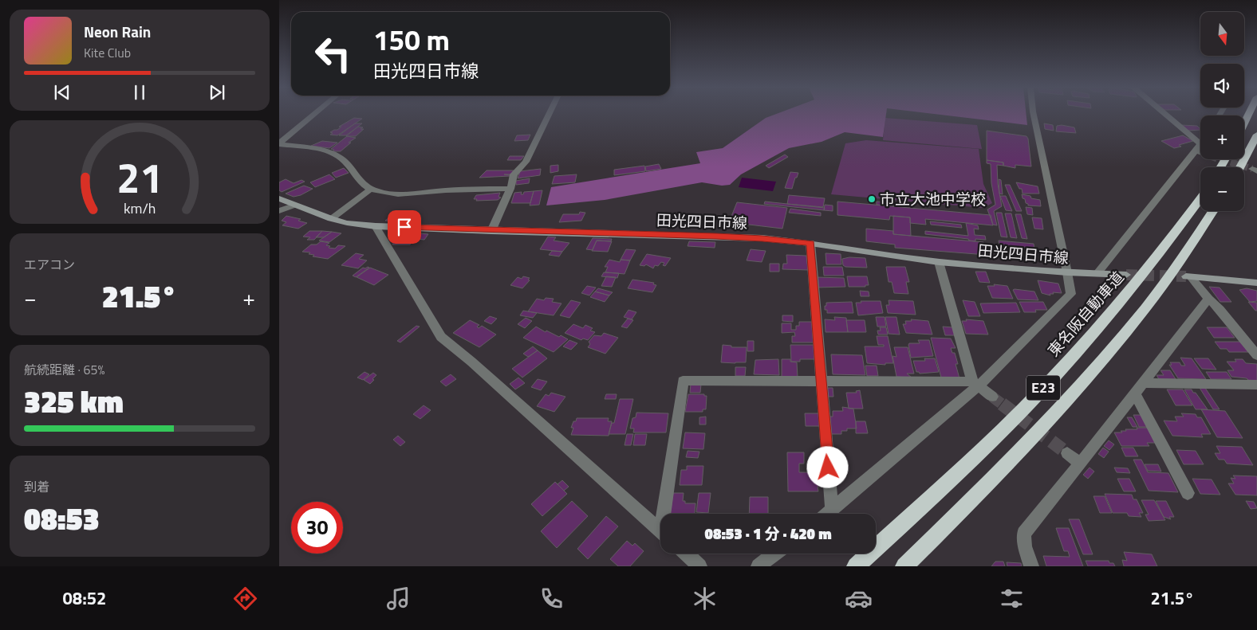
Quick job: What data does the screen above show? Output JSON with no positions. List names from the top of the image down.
{
  "streets": {
    "highway": ["東名阪自動車道", "E23"],
    "main road": ["田光四日市線"]
  },
  "places": ["市立大池中学校"],
  "north": "bottom",
  "page": {
    "map_buttons": ["+", "−"],
    "turn": ["150 m", "田光四日市線"],
    "song": ["Neon Rain", "Kite Club"],
    "tile": [
      "エアコン",
      ["航続距離 · 65%", "325 km"],
      ["到着", "08:53"]
    ],
    "heat": ["−", "21.5°", "+"],
    "limit": "30",
    "trip": "08:53 · 1 分 · 420 m",
    "tabs": ["08:52", "21.5°"],
    "gauge": ["21", "km/h"]
  }
}
